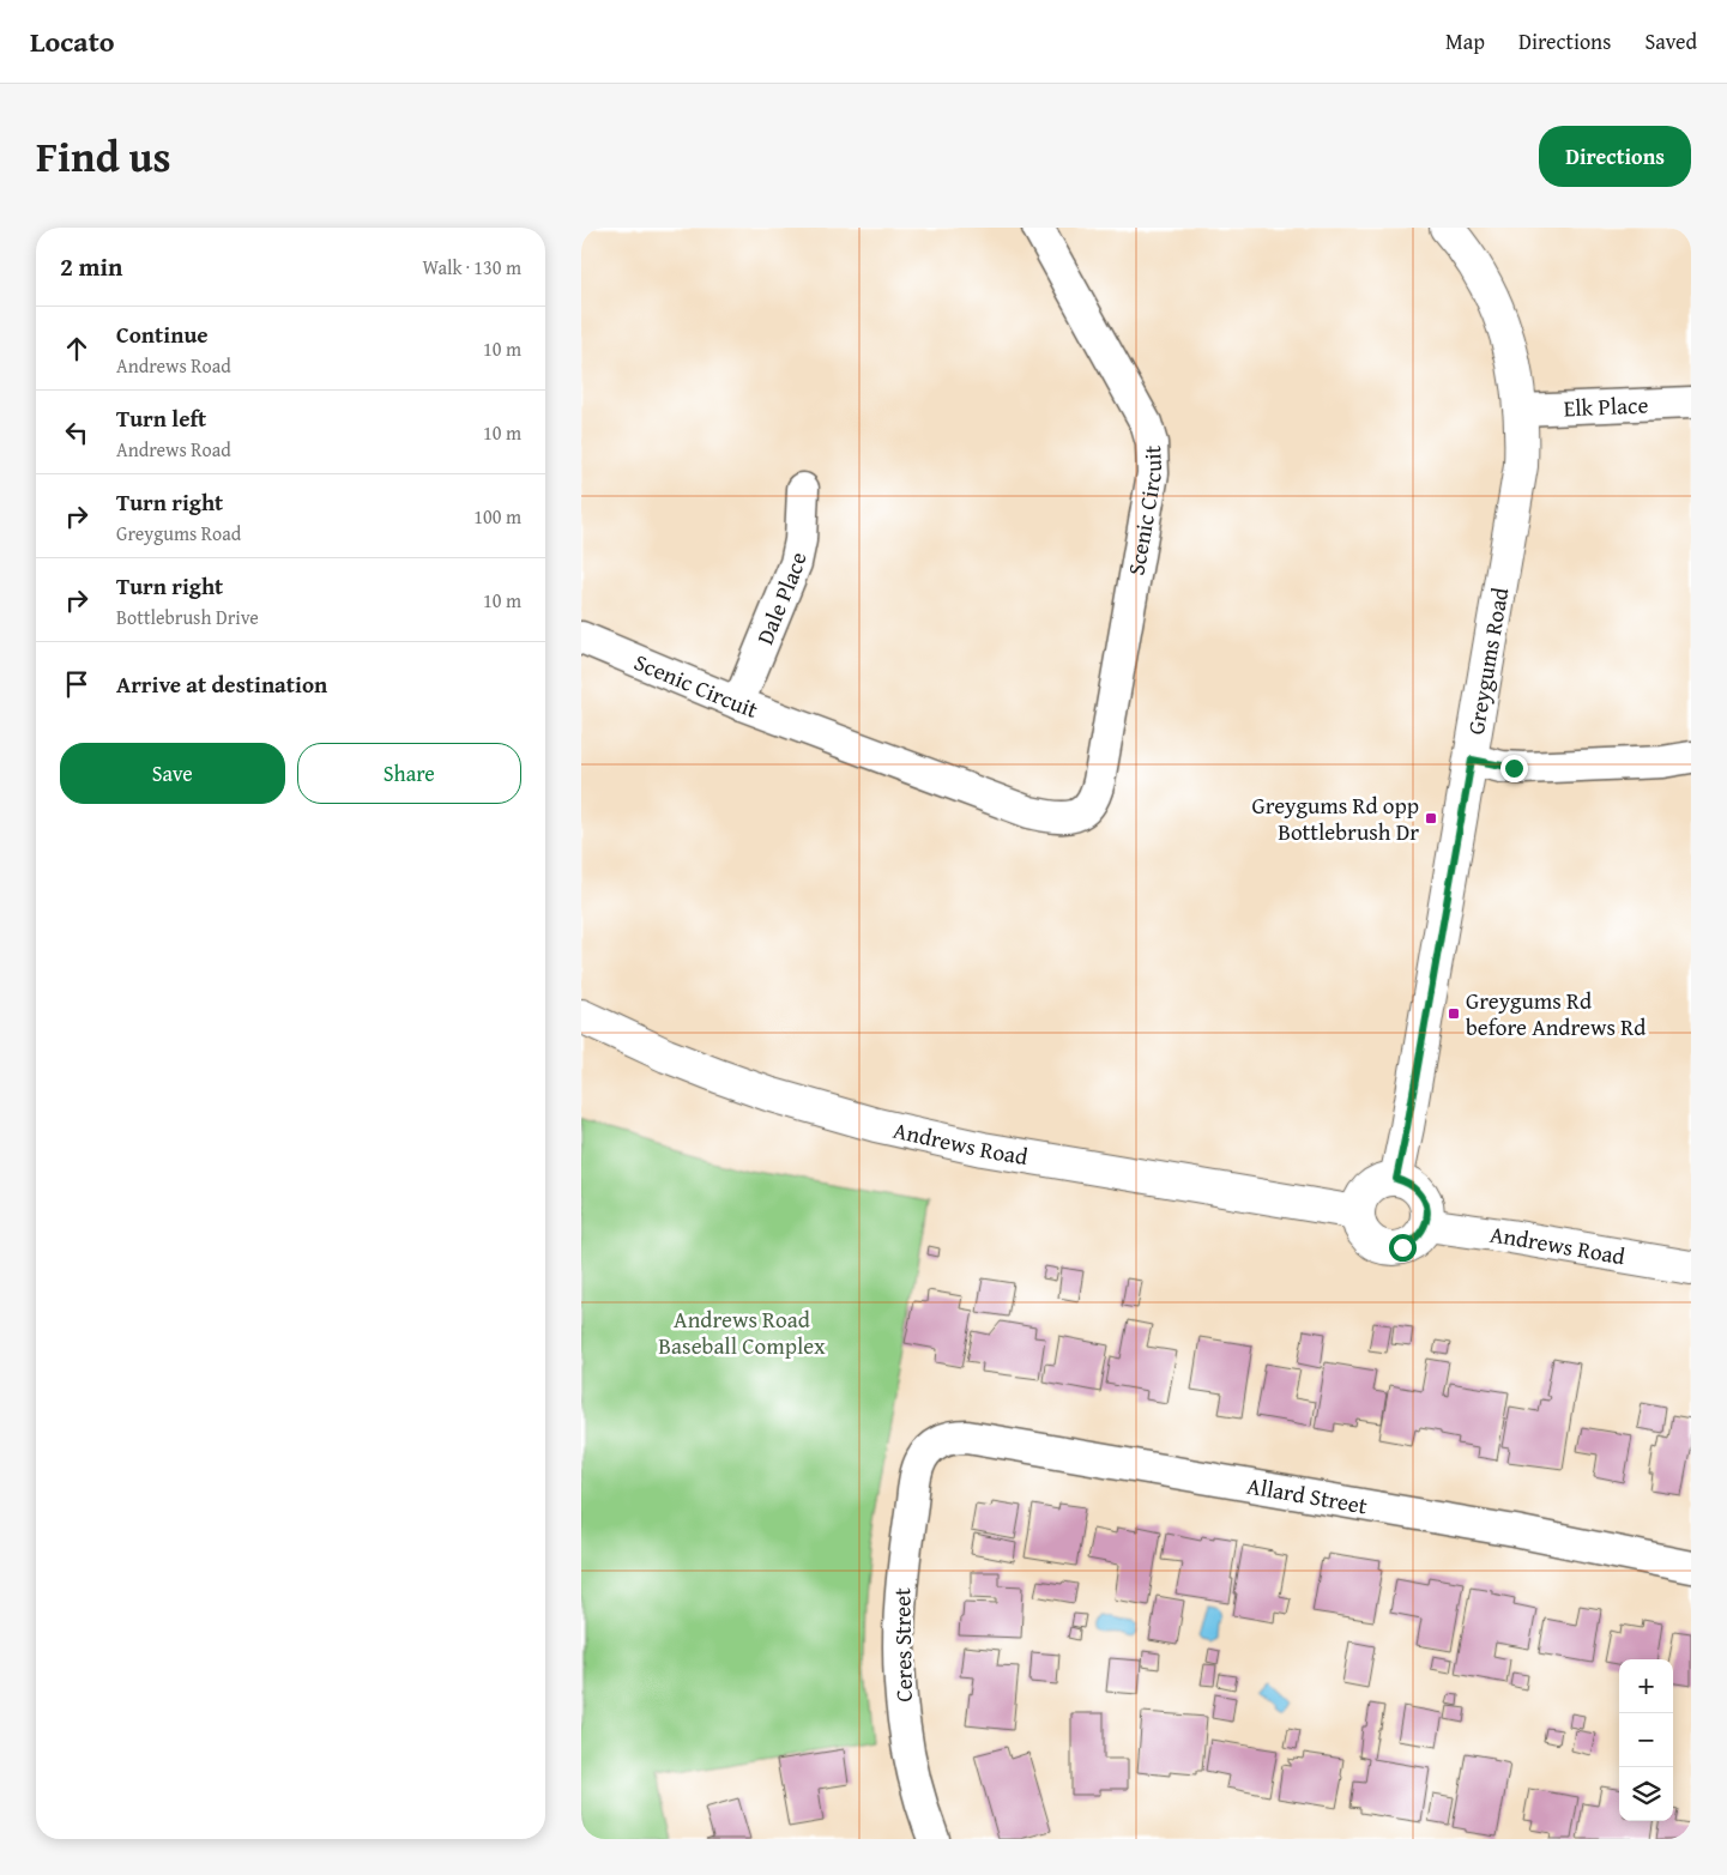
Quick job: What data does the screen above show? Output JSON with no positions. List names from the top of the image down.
{
  "streets": {
    "main road": ["Greygums Road", "Andrews Road"],
    "street": [
      "Elk Place",
      "Scenic Circuit",
      "Dale Place",
      "Allard Street",
      "Ceres Street"
    ]
  },
  "crossings": [
    ["Elk Place", "Greygums Road"],
    ["Scenic Circuit", "Dale Place"],
    ["Greygums Road", "Andrews Road"],
    ["Allard Street", "Ceres Street"]
  ],
  "parks": ["Andrews Road Baseball Complex"],
  "places": {
    "transit": ["Greygums Rd opp Bottlebrush Dr", "Greygums Rd before Andrews Rd"]
  },
  "page": {
    "header": "Locato",
    "nav": ["Map", "Directions", "Saved"],
    "title": "Find us",
    "buttons": [
      "Directions",
      ["Save", "Share"]
    ],
    "heading": ["2 min", "Walk · 130 m"],
    "list": [
      ["Continue", "Andrews Road", "10 m"],
      ["Turn left", "Andrews Road", "10 m"],
      ["Turn right", "Greygums Road", "100 m"],
      ["Turn right", "Bottlebrush Drive", "10 m"],
      "Arrive at destination"
    ],
    "map_buttons": ["+", "−"]
  }
}
